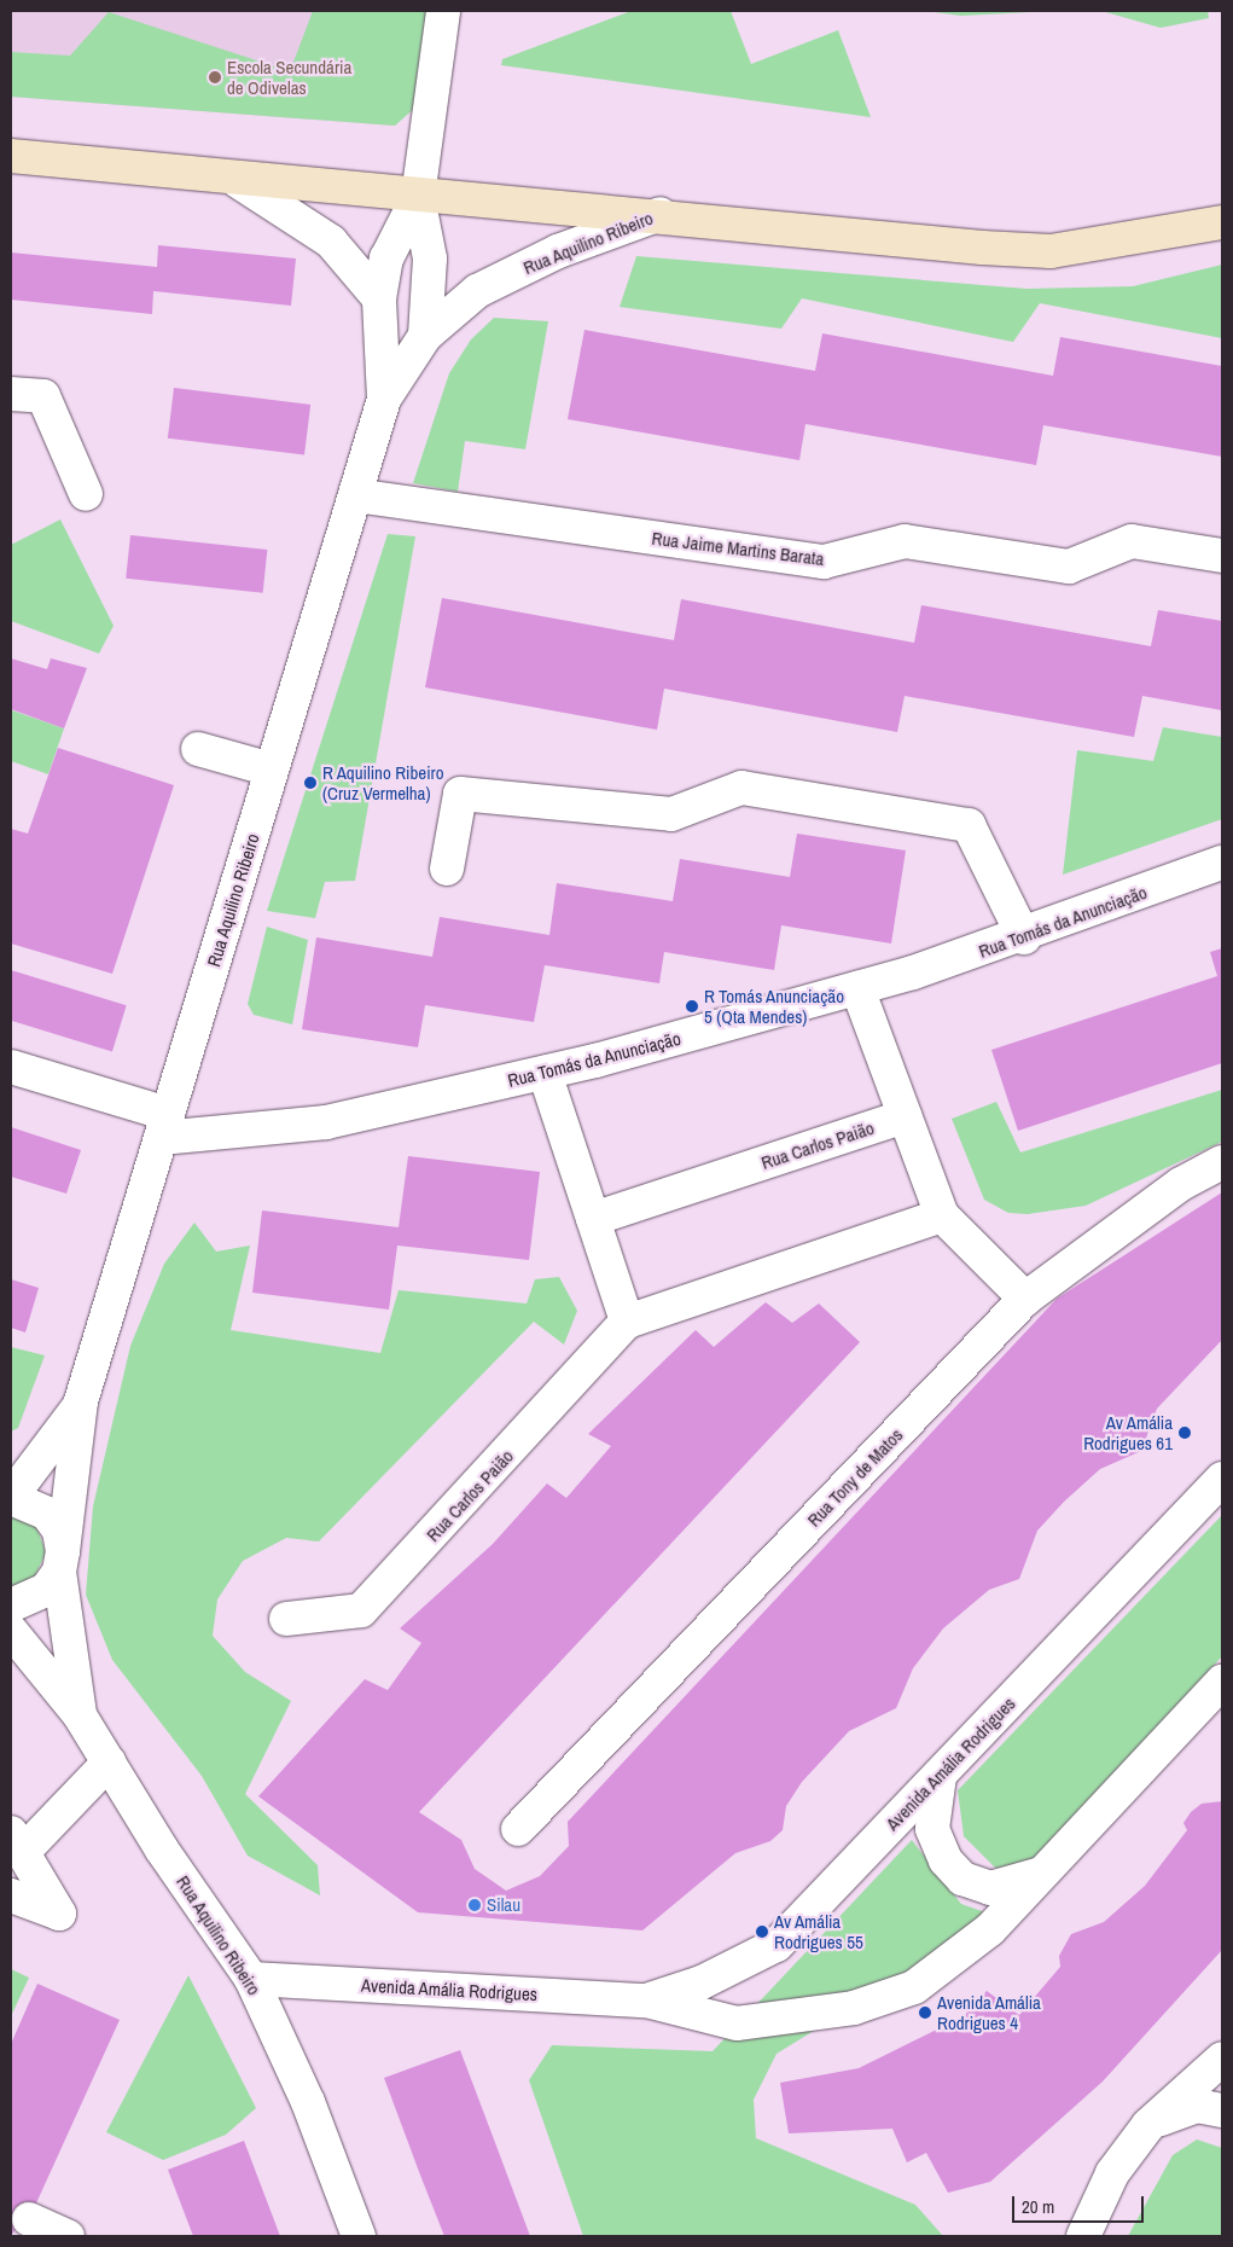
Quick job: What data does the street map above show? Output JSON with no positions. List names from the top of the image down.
{
  "streets": {
    "street": [
      "Rua Aquilino Ribeiro",
      "Rua Jaime Martins Barata",
      "Rua Tomás da Anunciação",
      "Rua Carlos Paião",
      "Rua Tony de Matos",
      "Avenida Amália Rodrigues"
    ]
  },
  "crossings": [
    ["Rua Aquilino Ribeiro", "Rua Jaime Martins Barata"],
    ["Rua Aquilino Ribeiro", "Rua Tomás da Anunciação"],
    ["Rua Aquilino Ribeiro", "Avenida Amália Rodrigues"]
  ],
  "places": [
    "Escola Secundária de Odivelas",
    "R Aquilino Ribeiro (Cruz Vermelha)",
    "R Tomás Anunciação 5 (Qta Mendes)",
    "Av Amália Rodrigues 61",
    "Silau",
    "Av Amália Rodrigues 55",
    "Avenida Amália Rodrigues 4"
  ],
  "scale_bar": "20 m"
}
